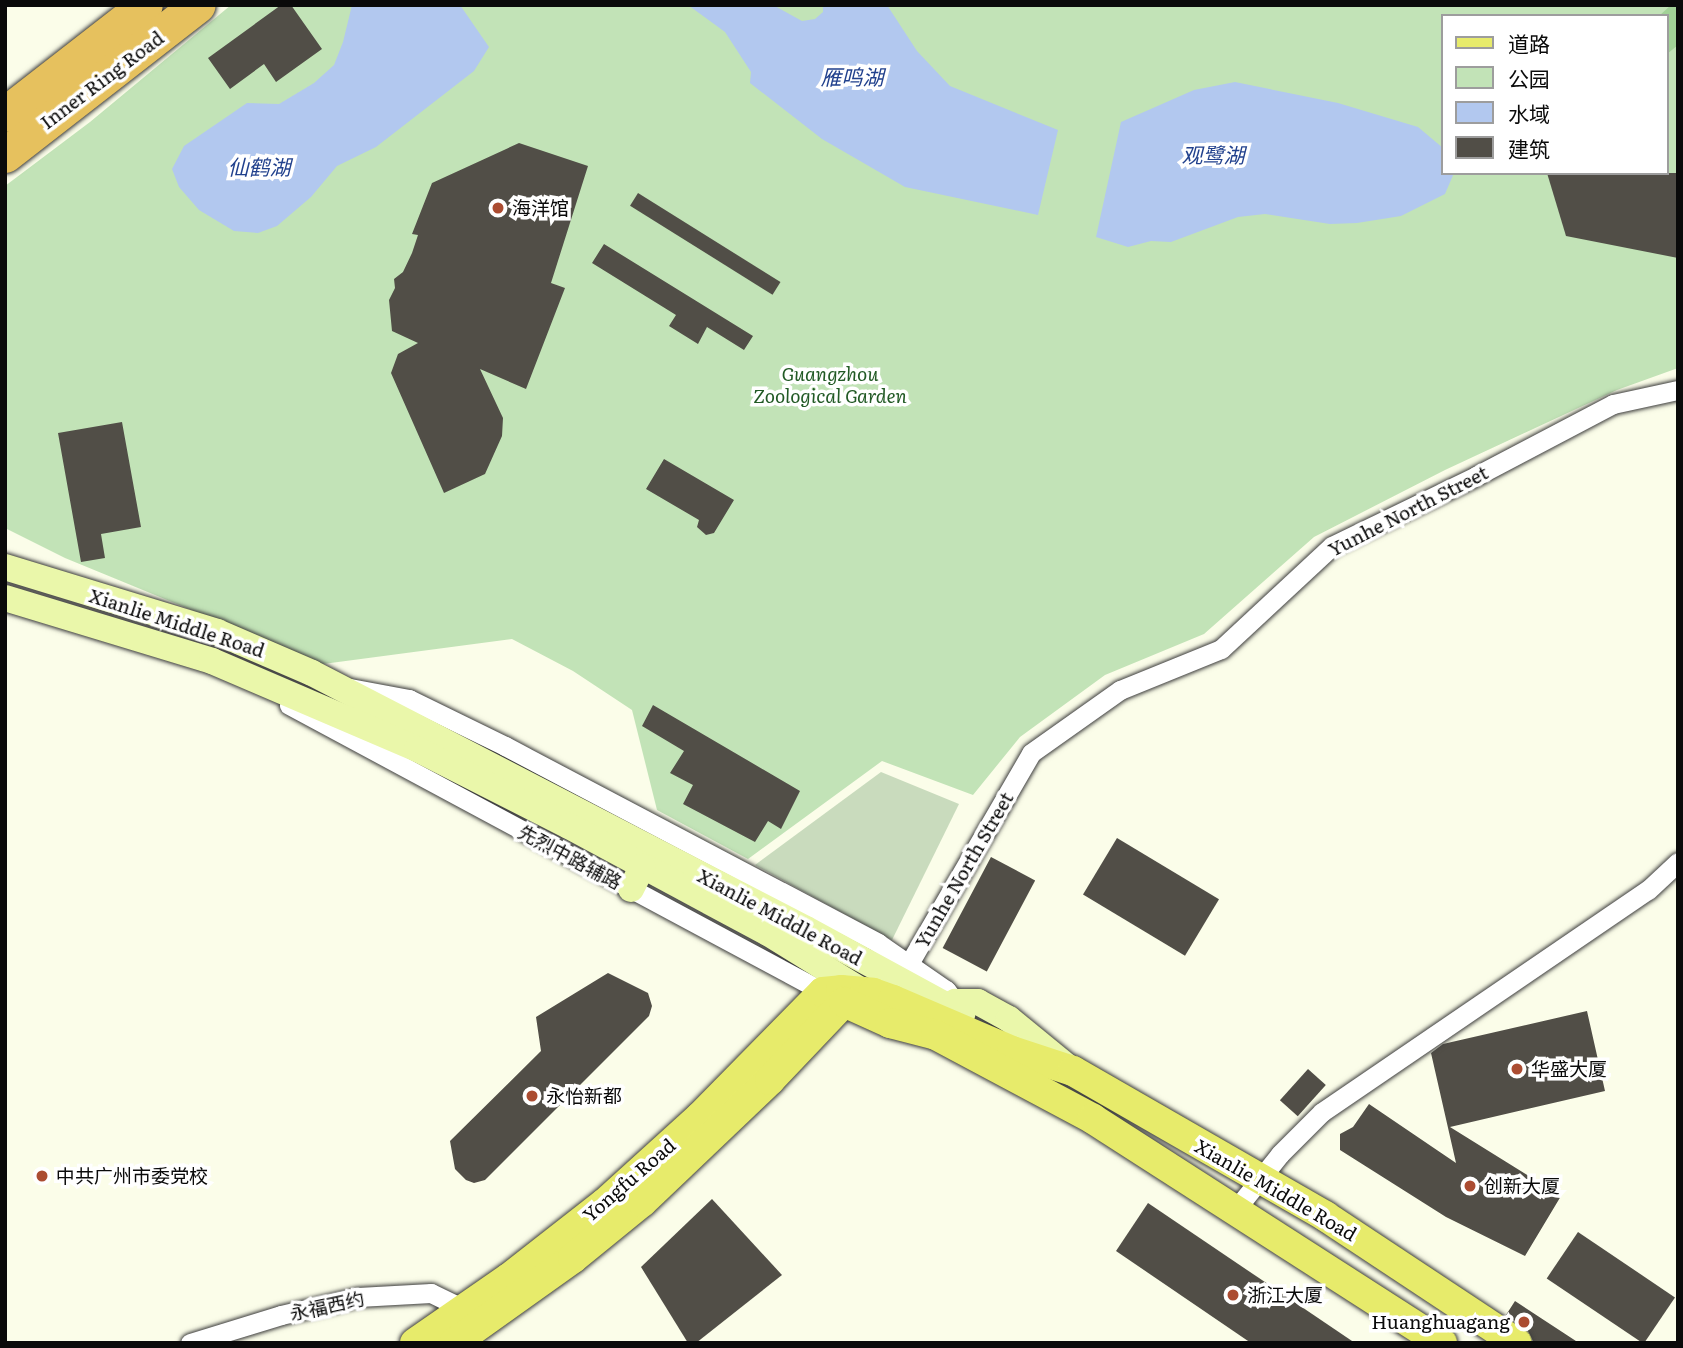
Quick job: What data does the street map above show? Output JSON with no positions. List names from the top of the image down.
{
  "streets": {
    "highway": ["Inner Ring Road"],
    "main road": ["Xianlie Middle Road", "Yongfu Road"],
    "street": ["Yunhe North Street", "永福西约"]
  },
  "crossings": [
    ["Yunhe North Street", "Xianlie Middle Road"],
    ["Xianlie Middle Road", "Yongfu Road"],
    ["Yongfu Road", "永福西约"]
  ],
  "water": ["雁鸣湖", "观鹭湖", "仙鹤湖"],
  "parks": ["Guangzhou Zoological Garden"],
  "places": [
    "海洋馆",
    "华盛大厦",
    "永怡新都",
    "中共广州市委党校",
    "创新大厦",
    "浙江大厦",
    "Huanghuagang"
  ],
  "legend": [
    "道路",
    "公园",
    "水域",
    "建筑"
  ]
}
